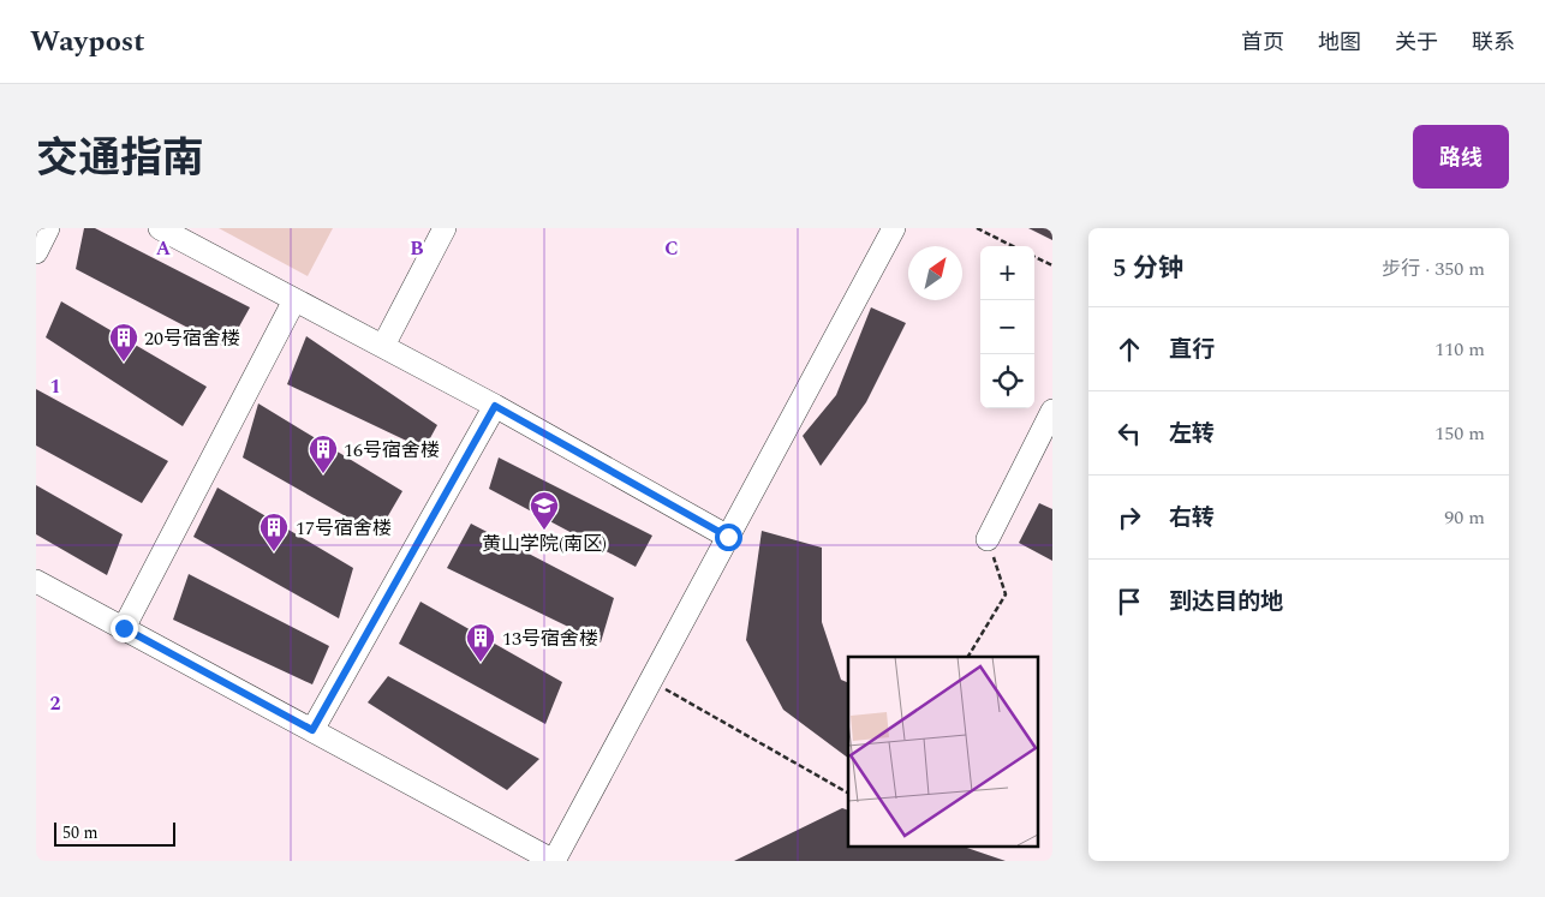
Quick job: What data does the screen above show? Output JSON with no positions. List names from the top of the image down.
{
  "places": {
    "building": [
      "20号宿舍楼",
      "16号宿舍楼",
      "17号宿舍楼",
      "13号宿舍楼"
    ],
    "school or university": ["黄山学院(南区)"]
  },
  "scale_bar": "50 m",
  "north": "top right",
  "page": {
    "header": "Waypost",
    "nav": [
      "首页",
      "地图",
      "关于",
      "联系"
    ],
    "title": "交通指南",
    "buttons": "路线",
    "heading": ["5 分钟", "步行 · 350 m"],
    "map_buttons": ["+", "−"],
    "list": [
      ["直行", "110 m"],
      ["左转", "150 m"],
      ["右转", "90 m"],
      "到达目的地"
    ],
    "scale": "50 m"
  },
  "grid": {
    "columns": ["A", "B", "C"],
    "rows": ["1", "2"]
  }
}
